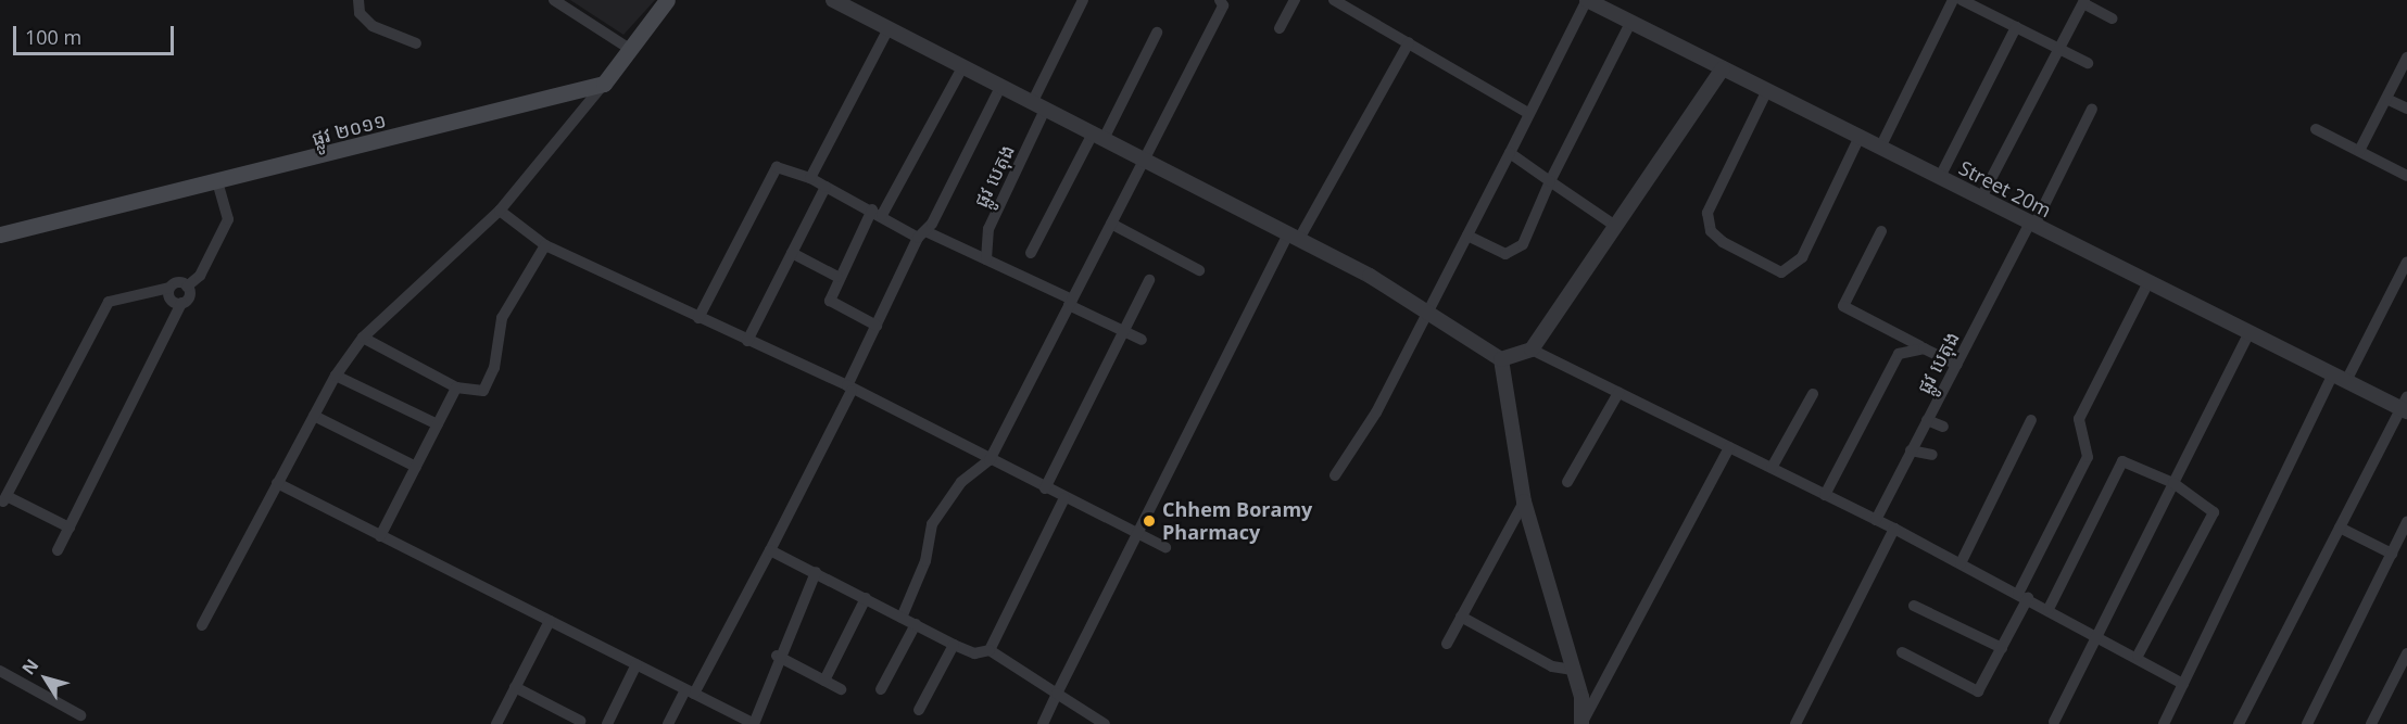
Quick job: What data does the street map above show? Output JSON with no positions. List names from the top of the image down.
{
  "streets": {
    "main road": ["ផ្លូវ ២០១១"],
    "street": ["ផ្លូវ បេតុង", "Street 20m"]
  },
  "crossings": [
    ["ផ្លូវ បេតុង", "Street 20m"]
  ],
  "places": ["Chhem Boramy Pharmacy"],
  "scale_bar": "100 m",
  "north": "top left"
}
